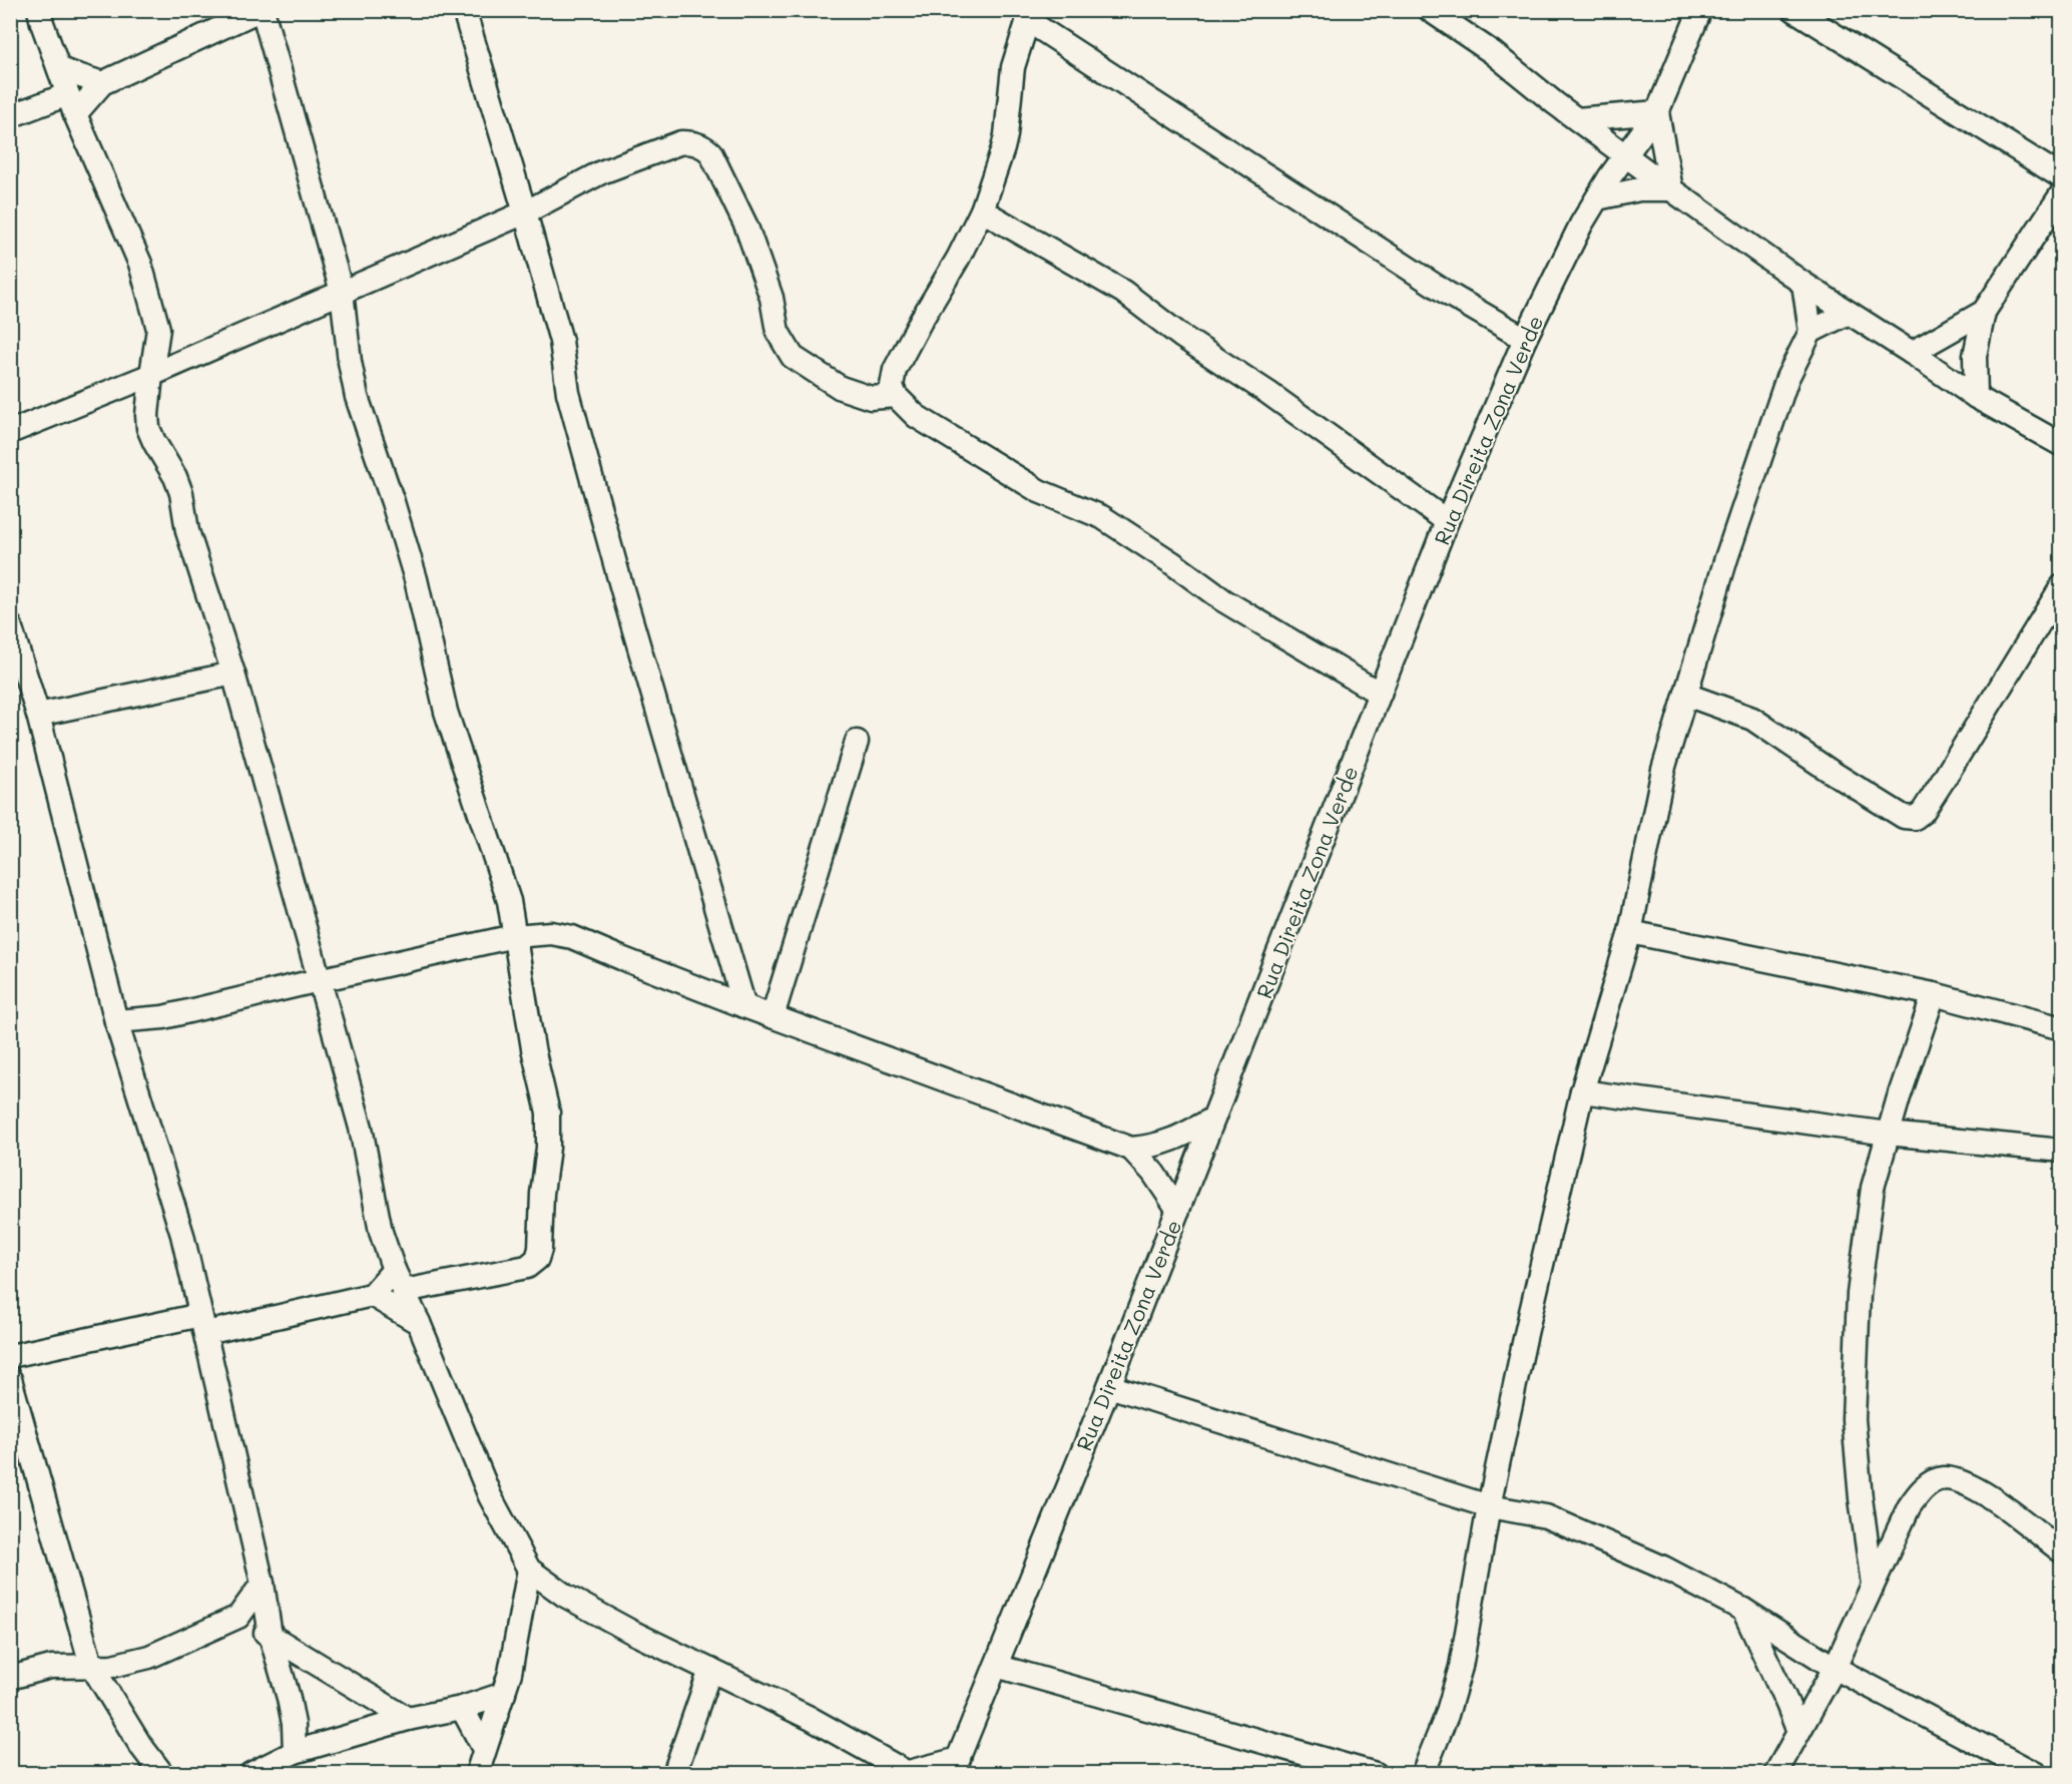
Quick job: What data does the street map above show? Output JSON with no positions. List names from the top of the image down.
{
  "streets": {
    "street": ["Rua Direita Zona Verde"]
  }
}
